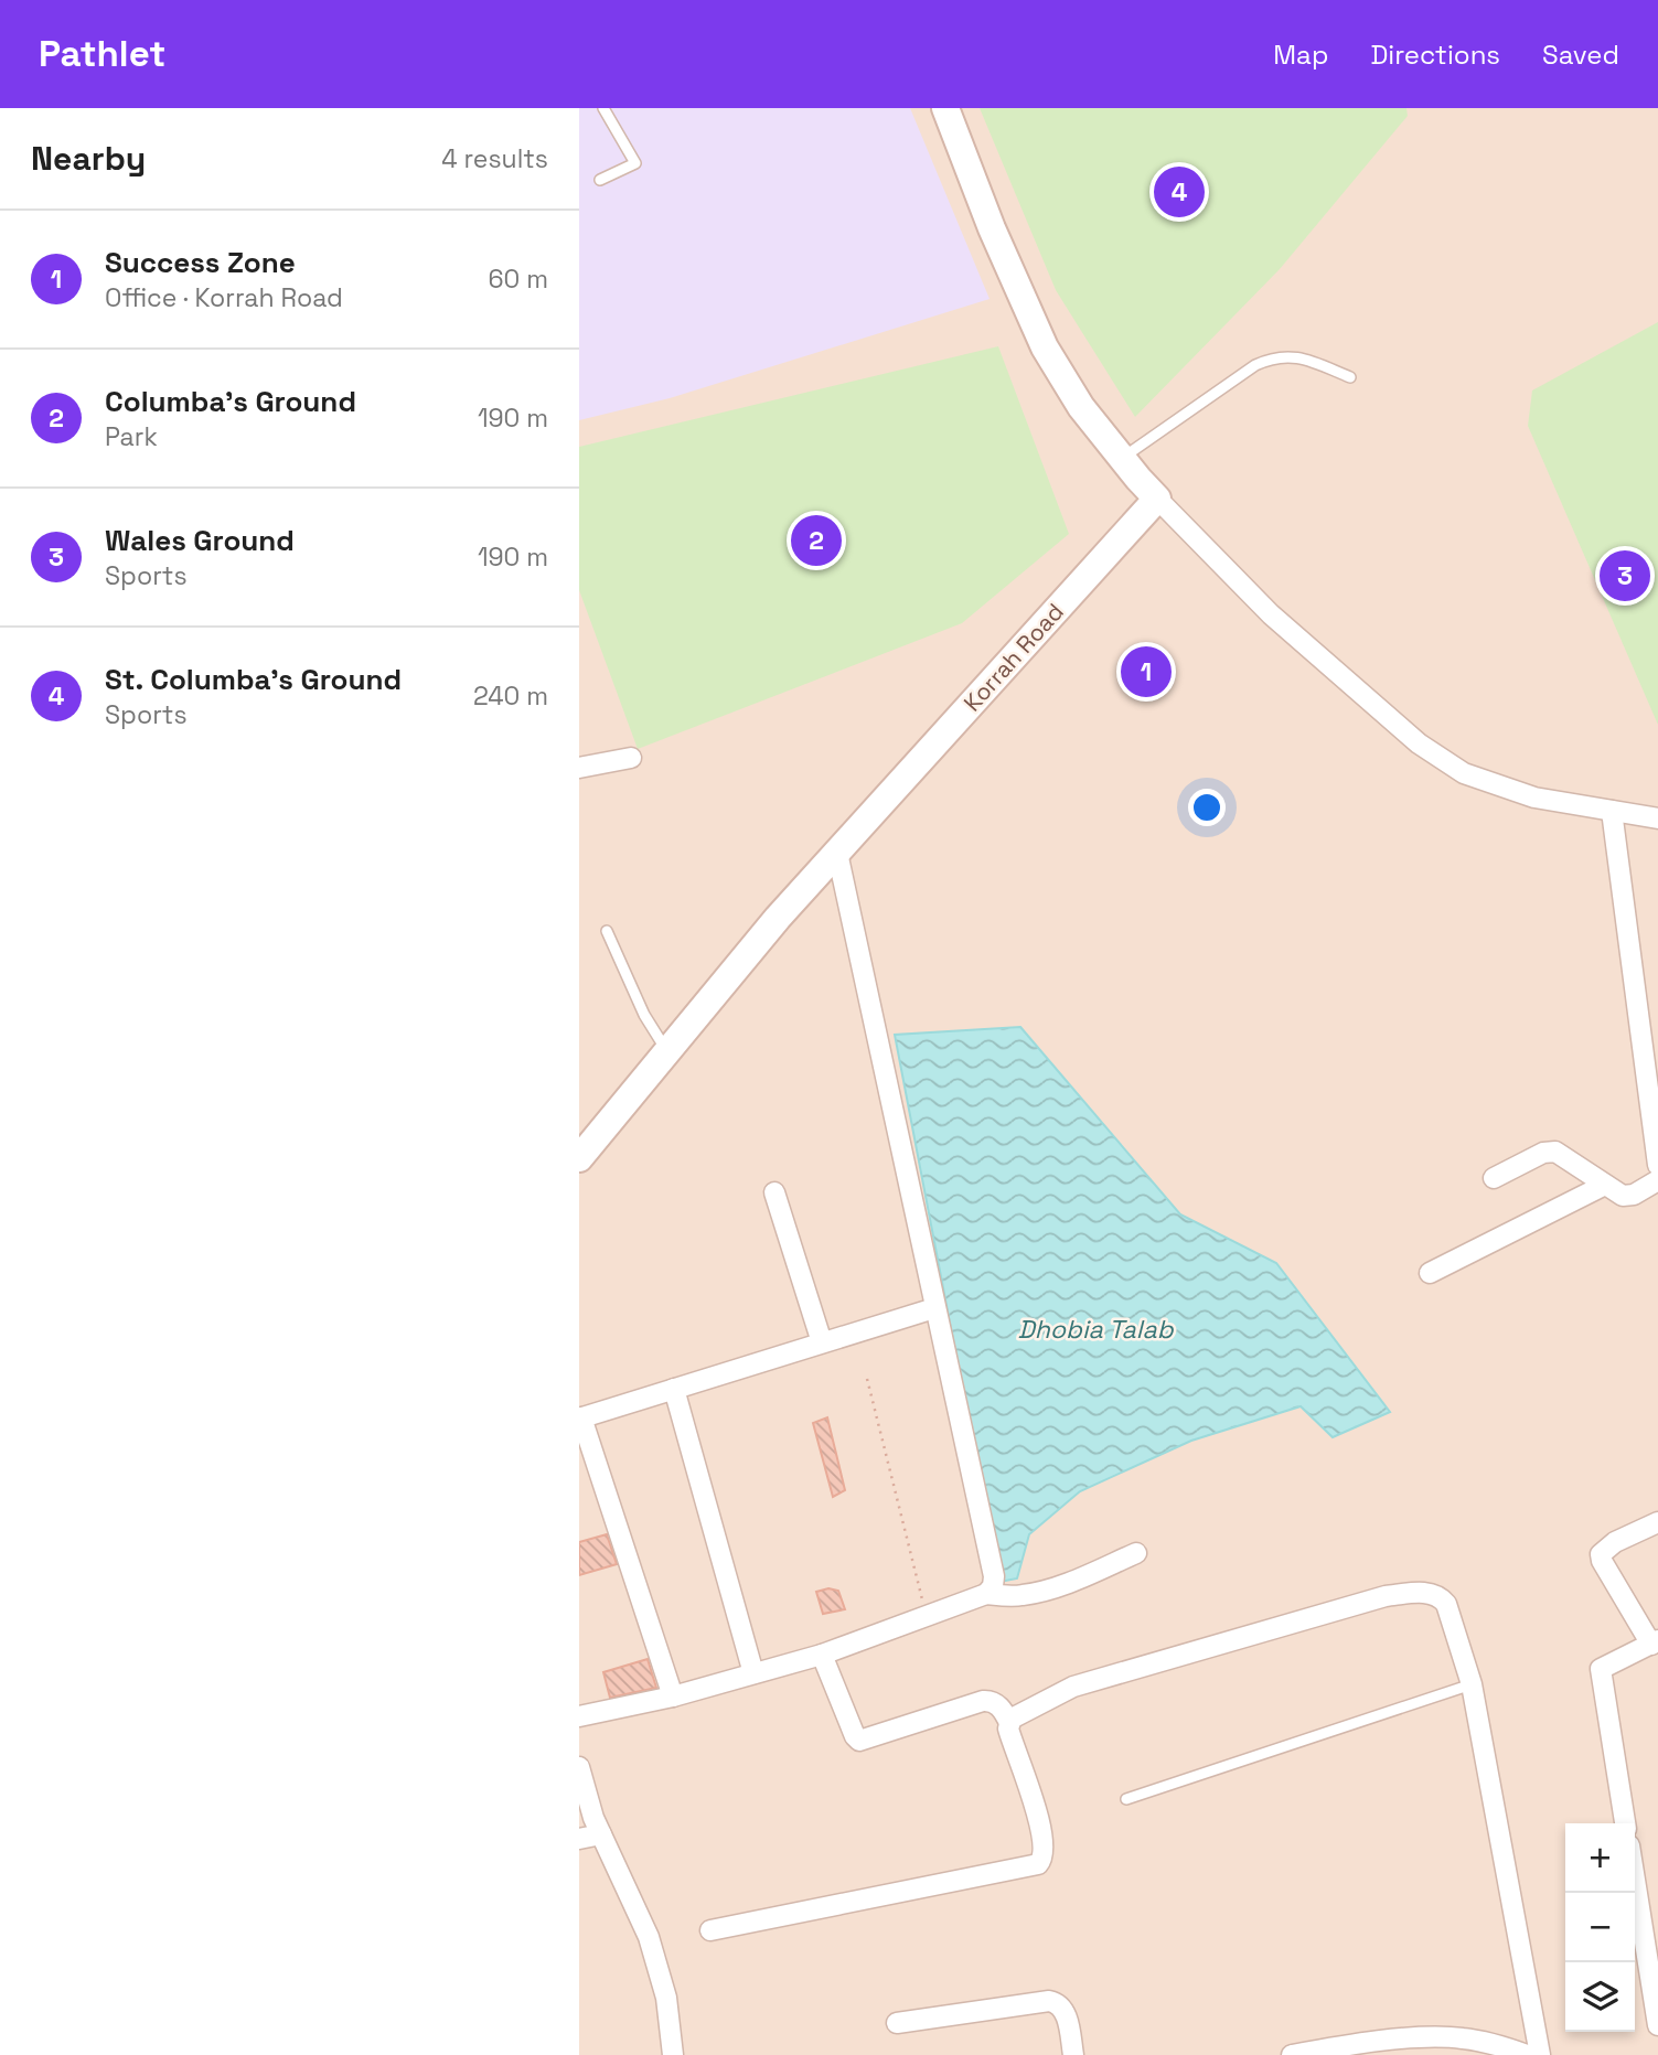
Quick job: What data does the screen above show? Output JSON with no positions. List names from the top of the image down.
{
  "streets": {
    "main road": ["Korrah Road"]
  },
  "water": ["Dhobia Talab"],
  "page": {
    "header": "Pathlet",
    "nav": ["Map", "Directions", "Saved"],
    "heading": ["Nearby", "4 results"],
    "pins": [
      "4",
      "2",
      "3",
      "1"
    ],
    "list": [
      {
        "mark": "1",
        "name": "Success Zone",
        "note": "Office · Korrah Road",
        "value": "60 m"
      },
      {
        "mark": "2",
        "name": "Columba's Ground",
        "note": "Park",
        "value": "190 m"
      },
      {
        "mark": "3",
        "name": "Wales Ground",
        "note": "Sports",
        "value": "190 m"
      },
      {
        "mark": "4",
        "name": "St. Columba's Ground",
        "note": "Sports",
        "value": "240 m"
      }
    ],
    "map_buttons": ["+", "−"]
  }
}
